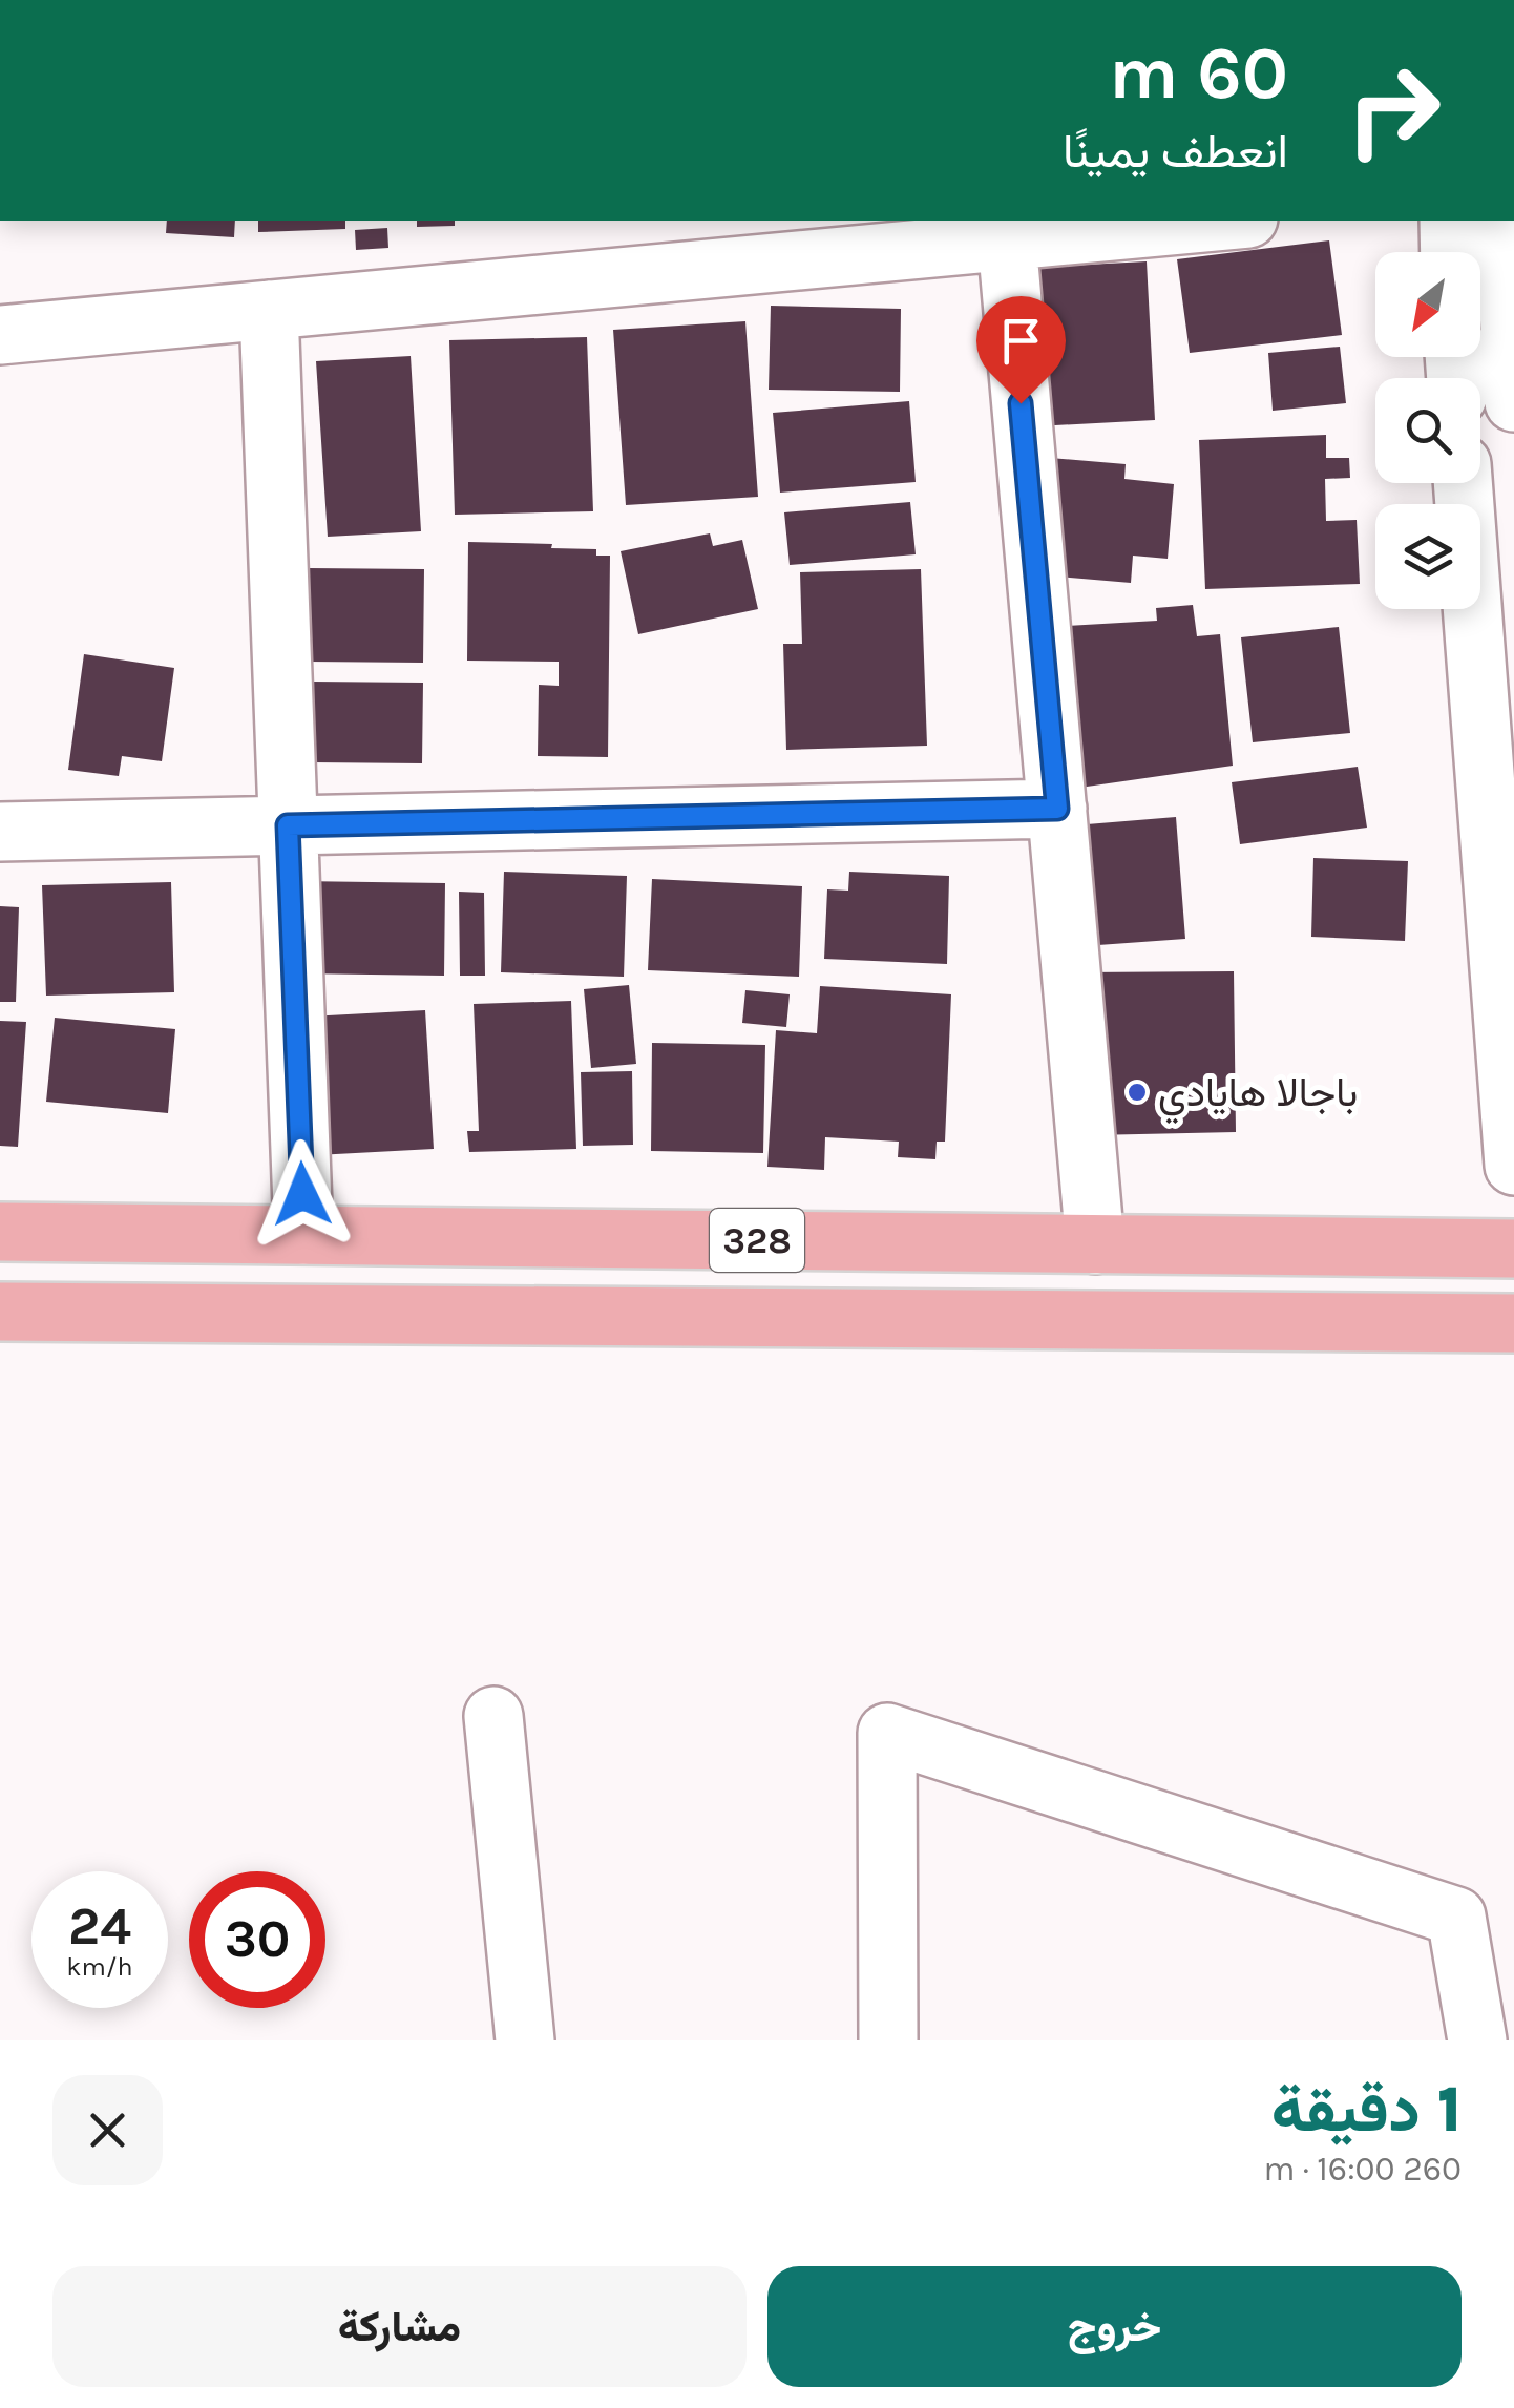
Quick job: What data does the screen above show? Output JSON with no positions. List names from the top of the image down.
{
  "streets": {
    "main road": ["328"]
  },
  "places": ["باجالا هايادي"],
  "north": "bottom left",
  "page": {
    "turn": ["60 m", "انعطف يمينًا"],
    "speed": "24 km/h",
    "limit": "30",
    "heading": ["1 دقيقة", "260 m · 16:00"],
    "buttons": ["خروج", "مشاركة"]
  }
}
